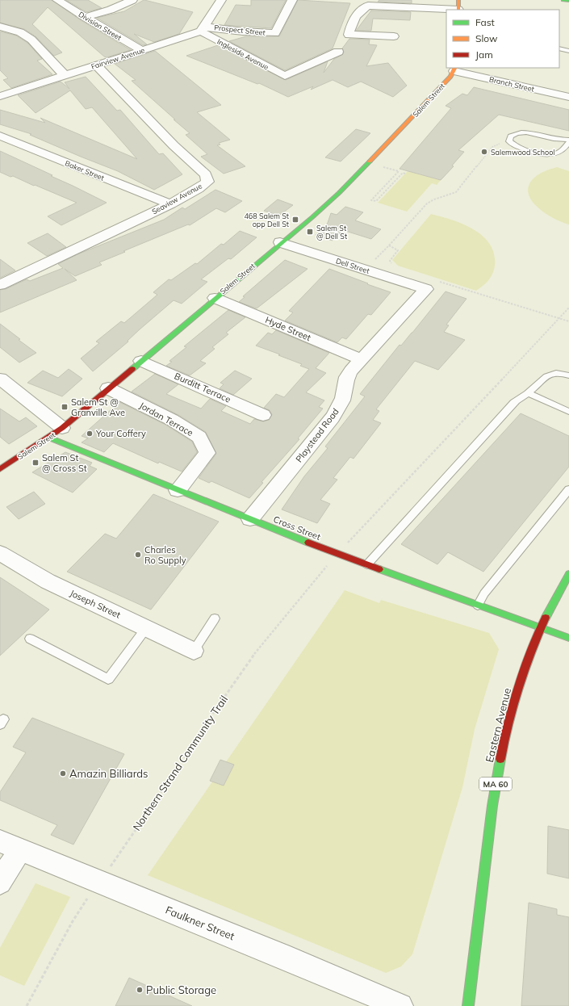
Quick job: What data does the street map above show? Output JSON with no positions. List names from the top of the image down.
{
  "streets": {
    "main road": [
      "Salem Street",
      "Cross Street",
      "Eastern Avenue",
      "MA 60"
    ],
    "street": [
      "Division Street",
      "Prospect Street",
      "Ingleside Avenue",
      "Fairview Avenue",
      "Branch Street",
      "Baker Street",
      "Seaview Avenue",
      "Dell Street",
      "Hyde Street",
      "Burditt Terrace",
      "Jordan Terrace",
      "Playstead Road",
      "Joseph Street",
      "Faulkner Street"
    ],
    "path": ["Northern Strand Community Trail"]
  },
  "crossings": [
    ["Division Street", "Fairview Avenue"],
    ["Prospect Street", "Ingleside Avenue"],
    ["Prospect Street", "Fairview Avenue"],
    ["Ingleside Avenue", "Fairview Avenue"],
    ["Fairview Avenue", "Seaview Avenue"],
    ["Branch Street", "Salem Street"],
    ["Salem Street", "Dell Street"],
    ["Salem Street", "Hyde Street"],
    ["Salem Street", "Burditt Terrace"],
    ["Salem Street", "Jordan Terrace"],
    ["Salem Street", "Cross Street"],
    ["Baker Street", "Seaview Avenue"],
    ["Dell Street", "Playstead Road"],
    ["Hyde Street", "Playstead Road"],
    ["Jordan Terrace", "Cross Street"],
    ["Playstead Road", "Cross Street"],
    ["Cross Street", "Eastern Avenue"],
    ["Cross Street", "Northern Strand Community Trail"],
    ["Northern Strand Community Trail", "Faulkner Street"]
  ],
  "places": {
    "other": [
      "Salemwood School",
      "Your Coffery",
      "Charles Ro Supply",
      "Amazin Billiards",
      "Public Storage"
    ],
    "transit": [
      "468 Salem St opp Dell St",
      "Salem St @ Dell St",
      "Salem St @ Granville Ave",
      "Salem St @ Cross St"
    ]
  },
  "legend": ["Fast", "Slow", "Jam"]
}
